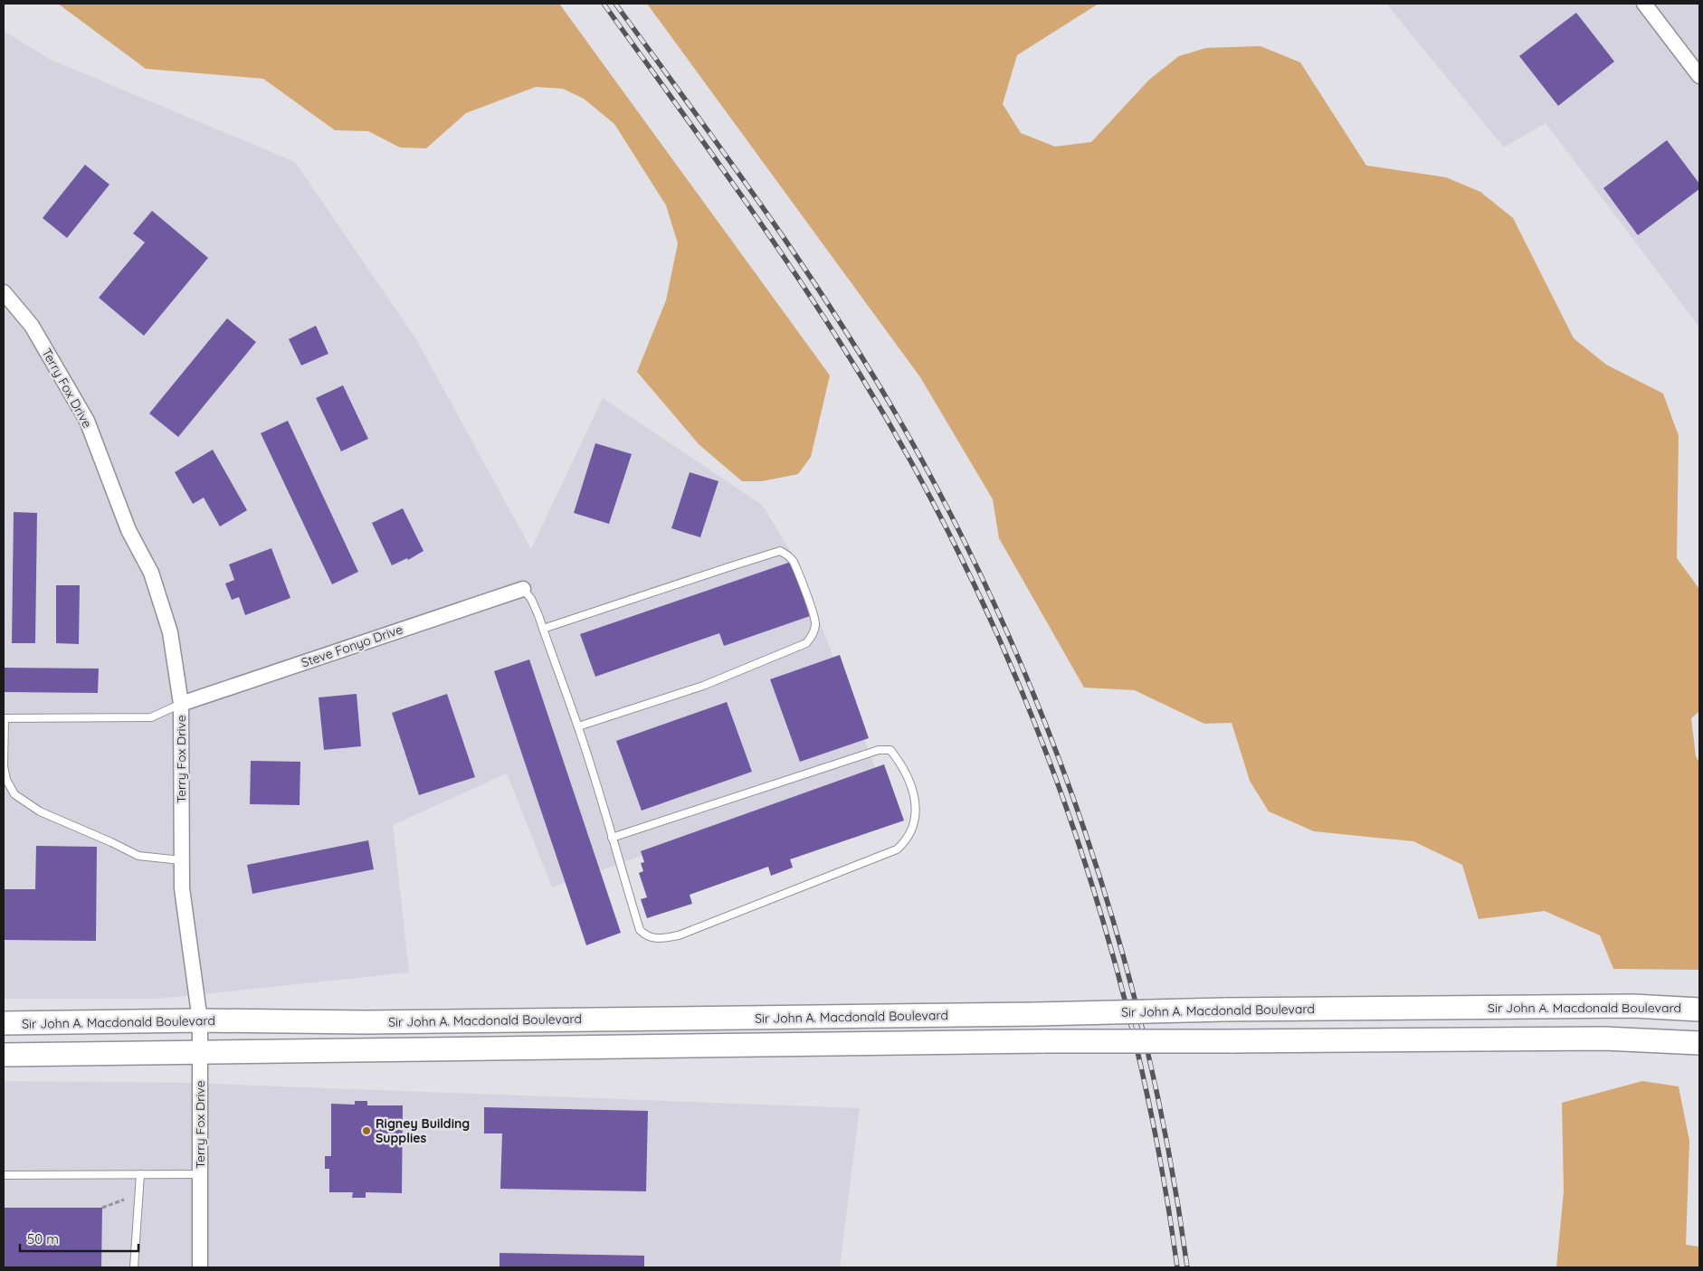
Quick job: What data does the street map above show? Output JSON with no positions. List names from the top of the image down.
{
  "streets": {
    "main road": ["Sir John A. Macdonald Boulevard"],
    "street": ["Terry Fox Drive", "Steve Fonyo Drive"]
  },
  "crossings": [
    ["Terry Fox Drive", "Steve Fonyo Drive"],
    ["Terry Fox Drive", "Sir John A. Macdonald Boulevard"]
  ],
  "places": ["Rigney Building Supplies"],
  "scale_bar": "50 m"
}
